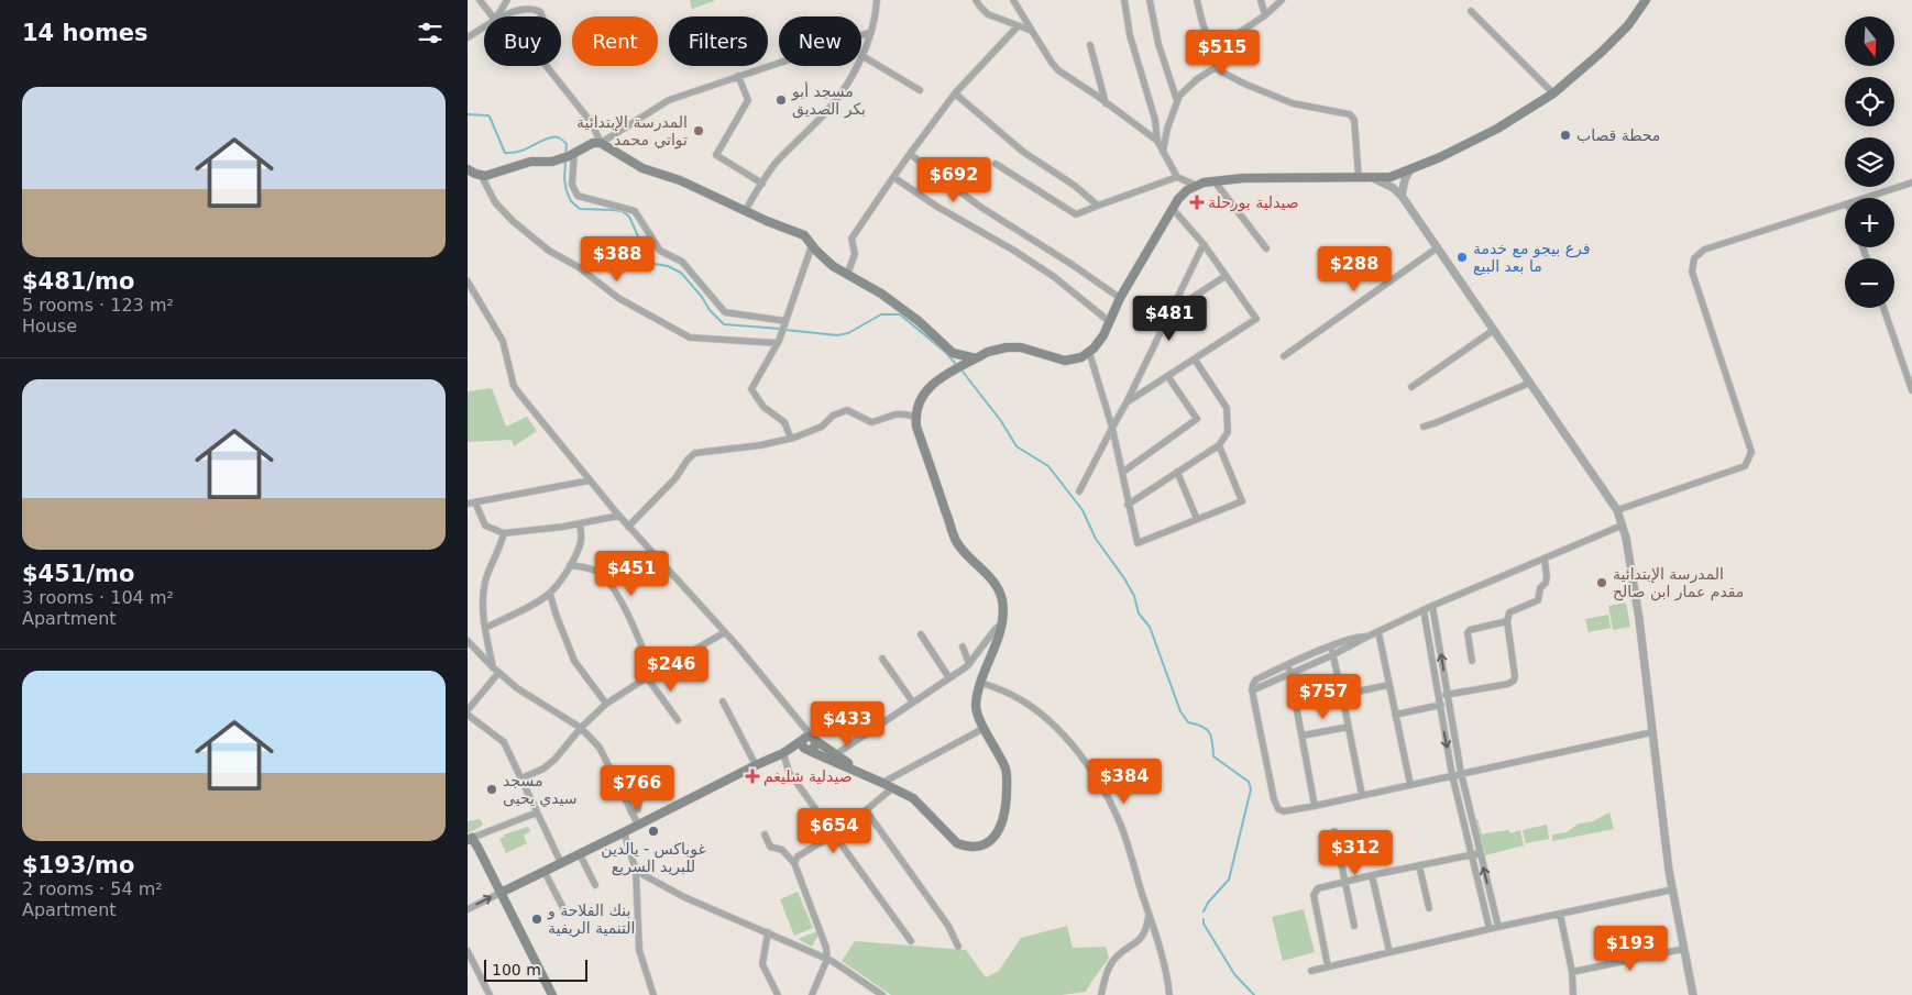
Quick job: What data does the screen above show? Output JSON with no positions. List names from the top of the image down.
{
  "places": {
    "other": [
      "مسجد أبو بكر الصديق",
      "المدرسة الإبتدائية تواتي محمد",
      "محطة قصاب",
      "فرع بيجو مع خدمة ما بعد البيع",
      "المدرسة الإبتدائية مقدم عمار ابن صالح",
      "مسجد سيدي يحيى",
      "غوباكس - يالدين للبريد السريع",
      "بنك الفلاحة و التنمية الريفية"
    ],
    "health": ["صيدلية بورحلة", "صيدلية شليغم"]
  },
  "scale_bar": "100 m",
  "north": "bottom",
  "page": {
    "heading": "14 homes",
    "map_buttons": ["+", "−"],
    "chip": [
      "Buy",
      "Rent",
      "Filters",
      "New"
    ],
    "price": [
      "$515",
      "$692",
      "$388",
      "$288",
      "$481",
      "$451",
      "$246",
      "$757",
      "$433",
      "$384",
      "$766",
      "$654",
      "$312",
      "$193"
    ],
    "list": [
      {
        "name": "$481/mo",
        "note": "5 rooms · 123 m² · House"
      },
      {
        "name": "$451/mo",
        "note": "3 rooms · 104 m² · Apartment"
      },
      {
        "name": "$193/mo",
        "note": "2 rooms · 54 m² · Apartment"
      }
    ],
    "scale": "100 m"
  }
}
